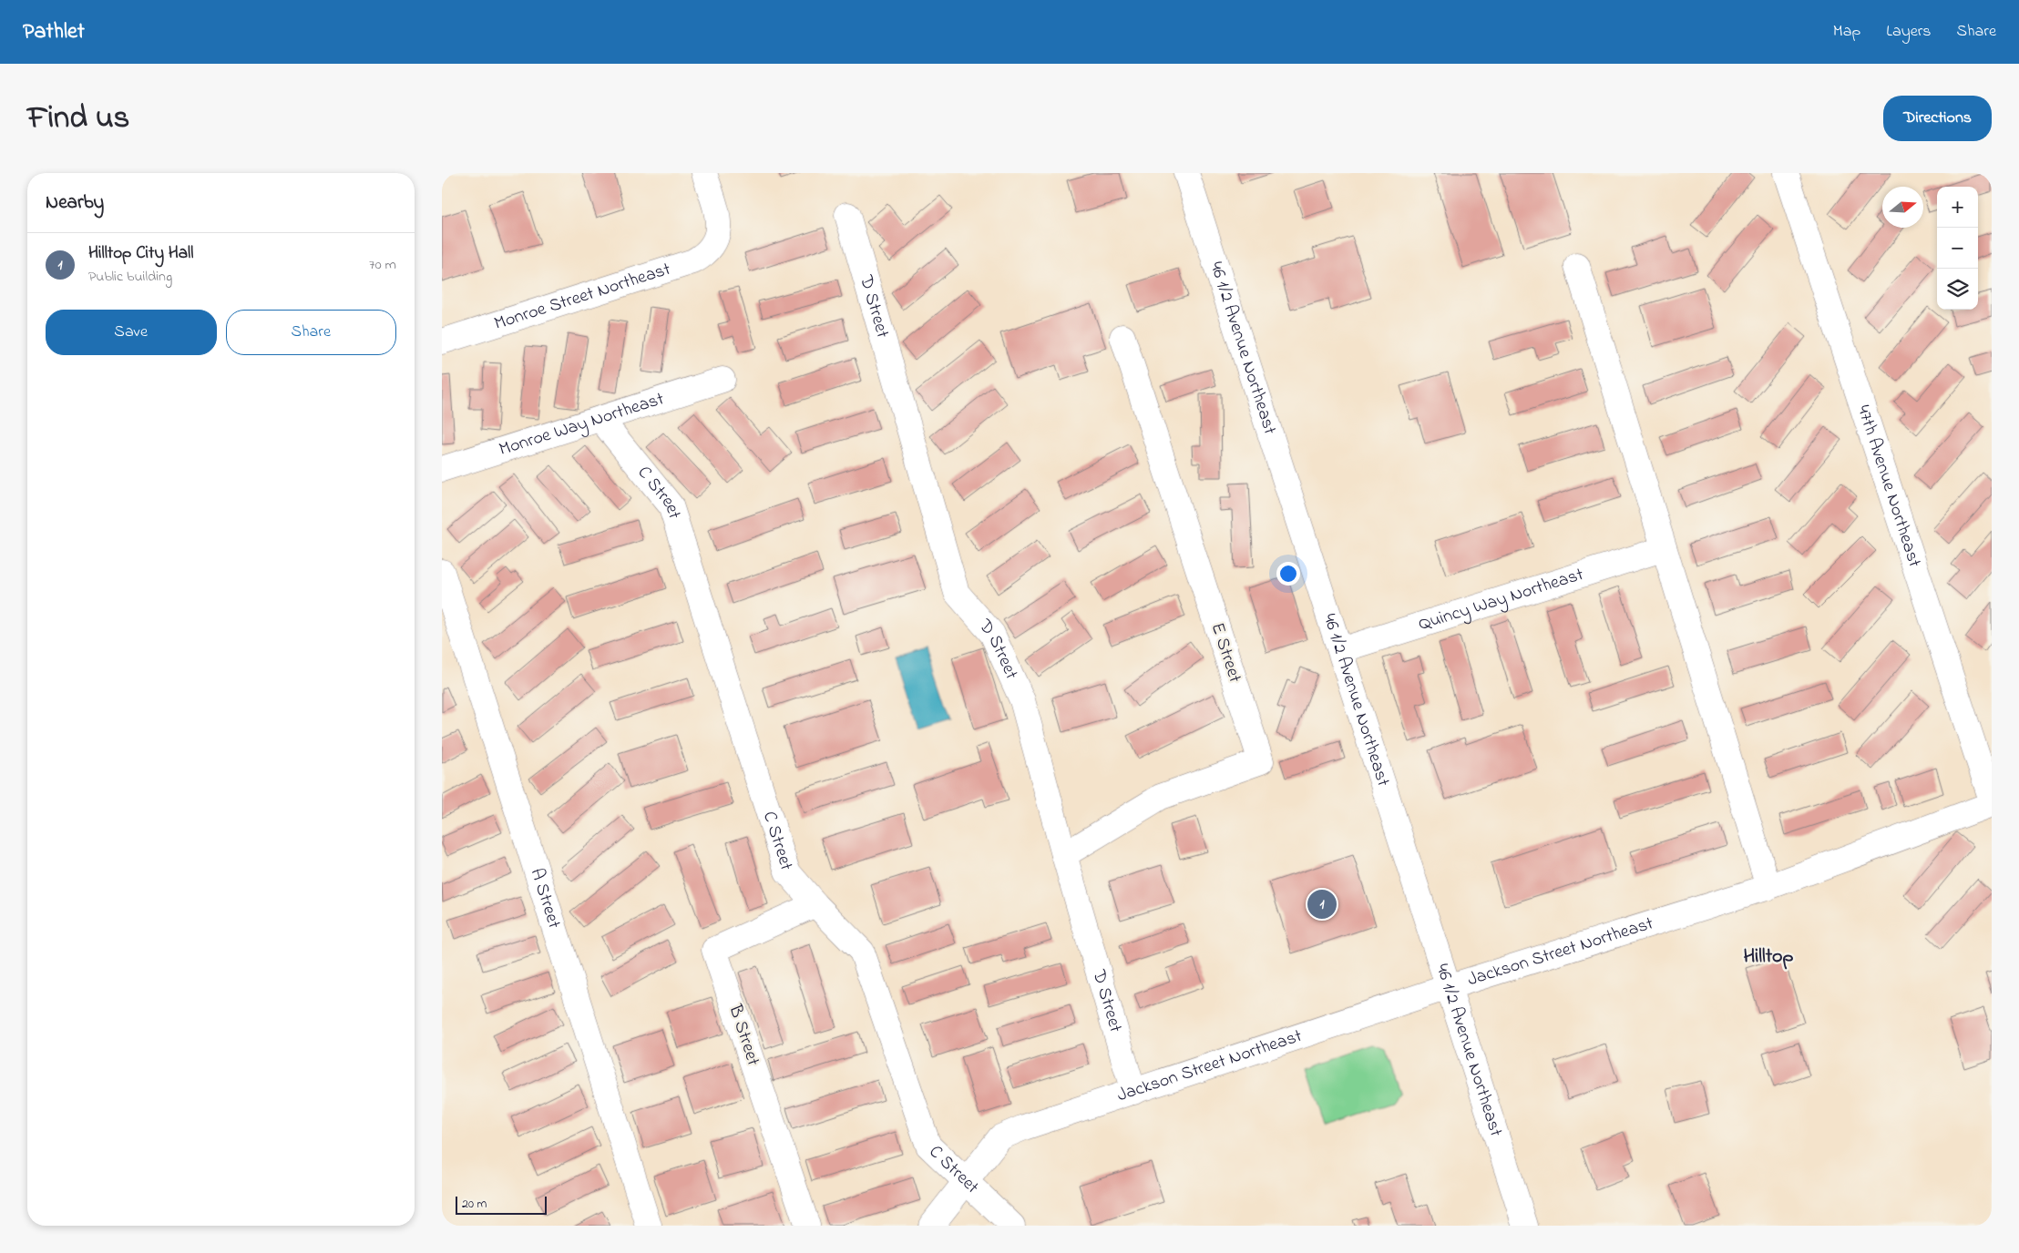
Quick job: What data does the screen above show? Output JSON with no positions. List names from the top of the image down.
{
  "streets": {
    "street": [
      "Monroe Street Northeast",
      "D Street",
      "46 1/2 Avenue Northeast",
      "Monroe Way Northeast",
      "47th Avenue Northeast",
      "C Street",
      "Quincy Way Northeast",
      "E Street",
      "A Street",
      "Jackson Street Northeast",
      "B Street"
    ]
  },
  "crossings": [
    ["D Street", "E Street"],
    ["D Street", "Jackson Street Northeast"],
    ["46 1/2 Avenue Northeast", "Quincy Way Northeast"],
    ["46 1/2 Avenue Northeast", "Jackson Street Northeast"],
    ["Monroe Way Northeast", "C Street"],
    ["C Street", "Jackson Street Northeast"],
    ["C Street", "B Street"]
  ],
  "districts": ["Hilltop"],
  "scale_bar": "20 m",
  "north": "right",
  "page": {
    "header": "Pathlet",
    "nav": ["Map", "Layers", "Share"],
    "title": "Find us",
    "buttons": [
      "Directions",
      ["Save", "Share"]
    ],
    "heading": "Nearby",
    "map_buttons": ["+", "−"],
    "list": [
      {
        "mark": "1",
        "name": "Hilltop City Hall",
        "note": "Public building",
        "value": "70 m"
      }
    ],
    "pins": "1",
    "scale": "20 m"
  }
}
